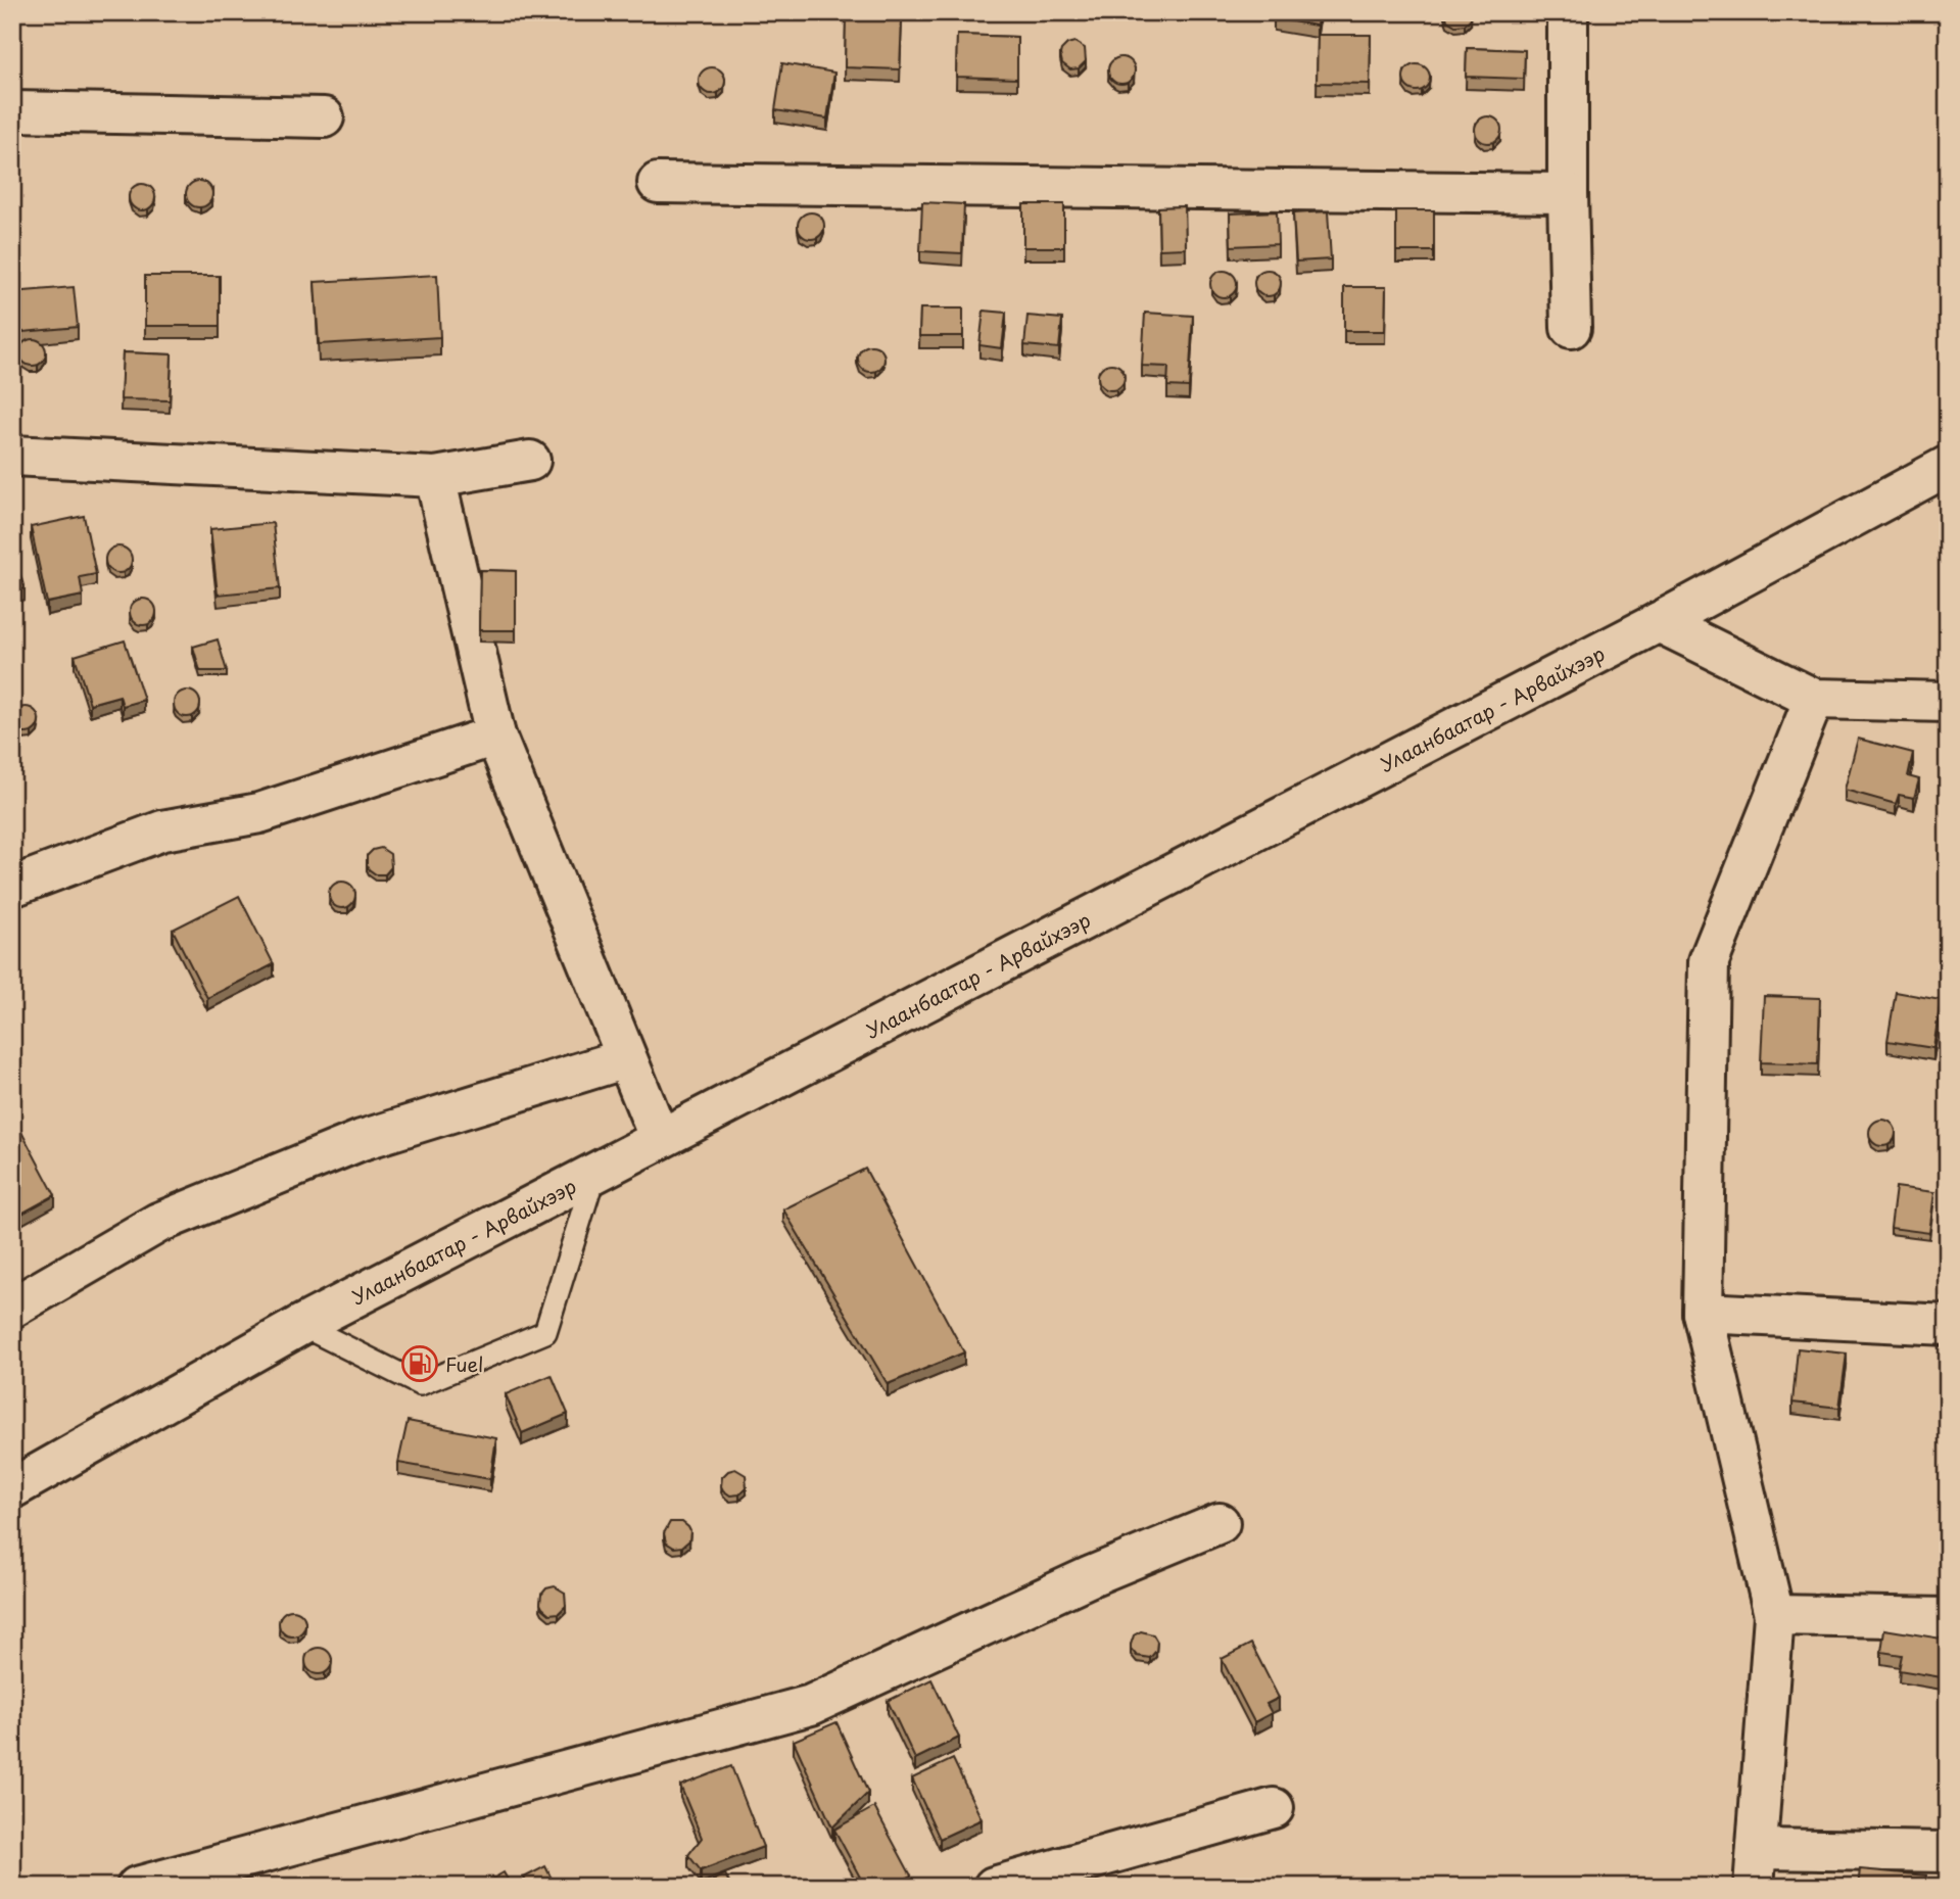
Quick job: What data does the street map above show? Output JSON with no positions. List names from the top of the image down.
{
  "streets": {
    "main road": ["Улаанбаатар - Арвайхээр"]
  },
  "places": {
    "fuel station": ["Fuel"]
  }
}
